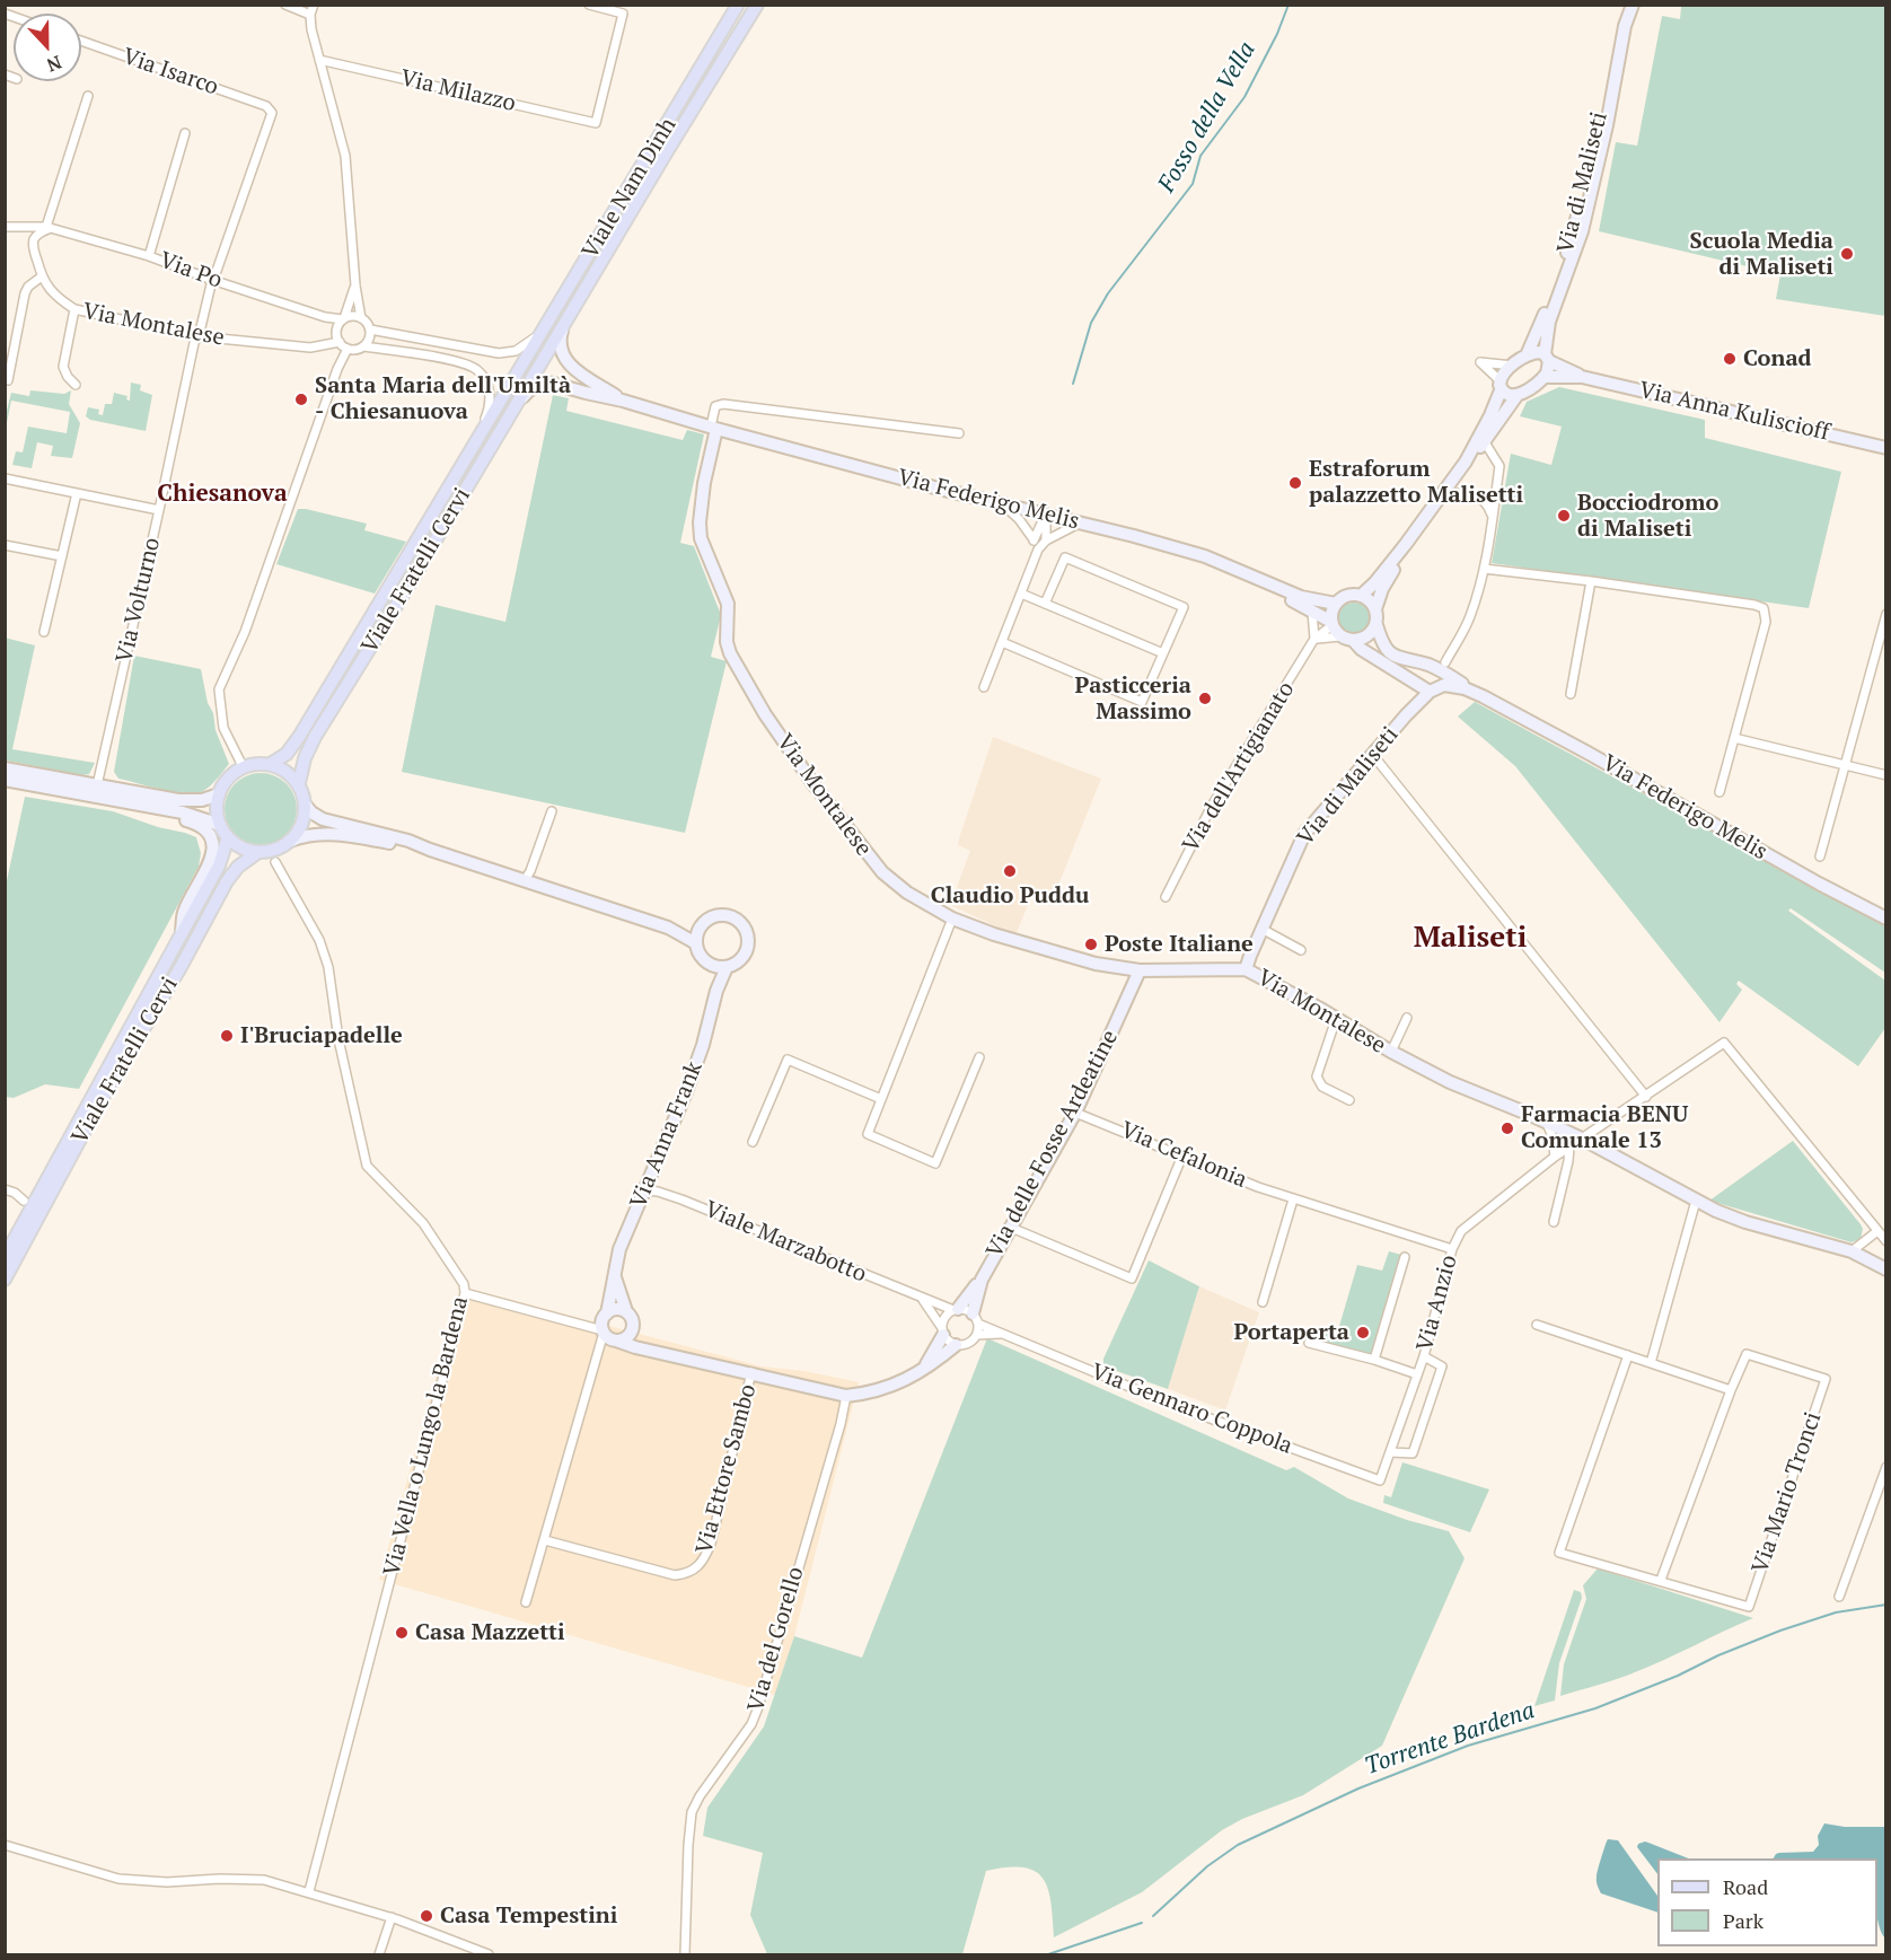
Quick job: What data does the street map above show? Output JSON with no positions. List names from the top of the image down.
{
  "streets": {
    "main road": ["Viale Nam Dinh", "Viale Fratelli Cervi"],
    "street": [
      "Via Isarco",
      "Via Milazzo",
      "Via di Maliseti",
      "Via Po",
      "Via Montalese",
      "Via Anna Kuliscioff",
      "Via Federigo Melis",
      "Via Volturno",
      "Via dell'Artigianato",
      "Via Anna Frank",
      "Via delle Fosse Ardeatine",
      "Via Cefalonia",
      "Viale Marzabotto",
      "Via Anzio",
      "Via Gennaro Coppola",
      "Via Vella o Lungo la Bardena",
      "Via Ettore Sambo",
      "Via Mario Tronci",
      "Via del Gorello"
    ]
  },
  "crossings": [
    ["Via Isarco", "Via Volturno"],
    ["Via di Maliseti", "Via Montalese"],
    ["Via di Maliseti", "Via Federigo Melis"],
    ["Via di Maliseti", "Via dell'Artigianato"],
    ["Viale Nam Dinh", "Viale Fratelli Cervi"],
    ["Via Po", "Via Montalese"],
    ["Via Po", "Via Volturno"],
    ["Via Montalese", "Via Federigo Melis"],
    ["Via Montalese", "Via Volturno"],
    ["Via Montalese", "Via delle Fosse Ardeatine"],
    ["Via Montalese", "Via Anzio"],
    ["Via Federigo Melis", "Via dell'Artigianato"],
    ["Via Anna Frank", "Viale Marzabotto"],
    ["Via delle Fosse Ardeatine", "Via Cefalonia"],
    ["Via delle Fosse Ardeatine", "Viale Marzabotto"],
    ["Via delle Fosse Ardeatine", "Via Gennaro Coppola"],
    ["Via Cefalonia", "Via Anzio"],
    ["Viale Marzabotto", "Via Gennaro Coppola"],
    ["Via Anzio", "Via Gennaro Coppola"]
  ],
  "districts": ["Chiesanova", "Maliseti"],
  "water": ["Fosso della Vella", "Torrente Bardena"],
  "places": [
    "Scuola Media di Maliseti",
    "Conad",
    "Santa Maria dell'Umiltà - Chiesanuova",
    "Estraforum palazzetto Malisetti",
    "Bocciodromo di Maliseti",
    "Pasticceria Massimo",
    "Claudio Puddu",
    "Poste Italiane",
    "I'Bruciapadelle",
    "Farmacia BENU Comunale 13",
    "Portaperta",
    "Casa Mazzetti",
    "Casa Tempestini"
  ],
  "legend": ["Road", "Park"],
  "north": "bottom"
}
